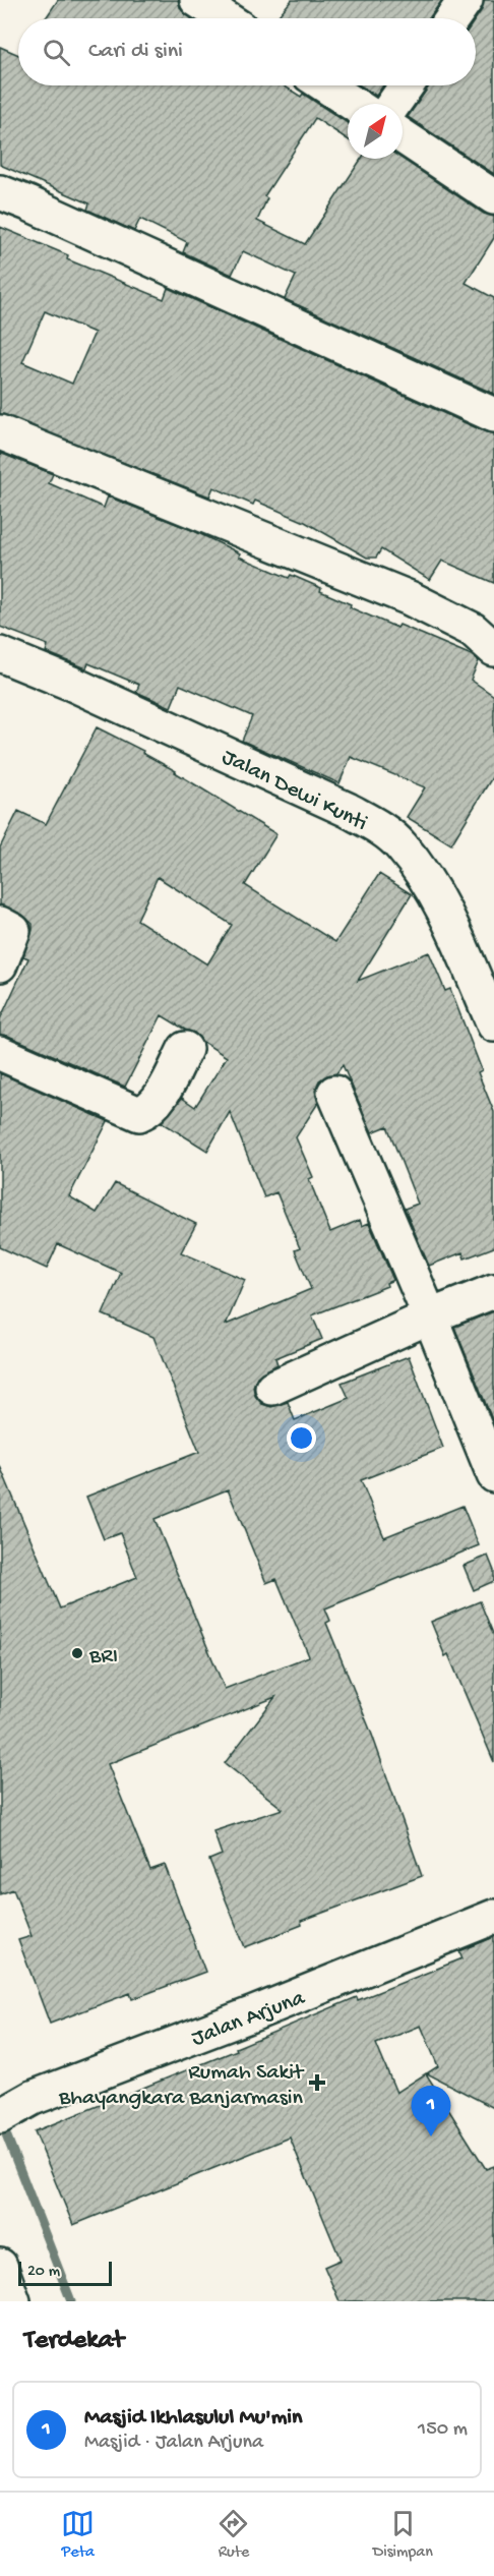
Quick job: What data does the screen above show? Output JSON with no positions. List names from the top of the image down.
{
  "streets": {
    "main road": ["Jalan Dewi Kunti", "Jalan Arjuna"]
  },
  "places": {
    "other": ["BRI"],
    "health": ["Rumah Sakit Bhayangkara Banjarmasin"]
  },
  "scale_bar": "20 m",
  "north": "top right",
  "page": {
    "search": "Cari di sini",
    "pins": "1",
    "scale": "20 m",
    "heading": "Terdekat",
    "list": [
      {
        "mark": "1",
        "name": "Masjid Ikhlasulul Mu'min",
        "note": "Masjid · Jalan Arjuna",
        "value": "150 m"
      }
    ],
    "nav": ["Peta", "Rute", "Disimpan"]
  }
}
